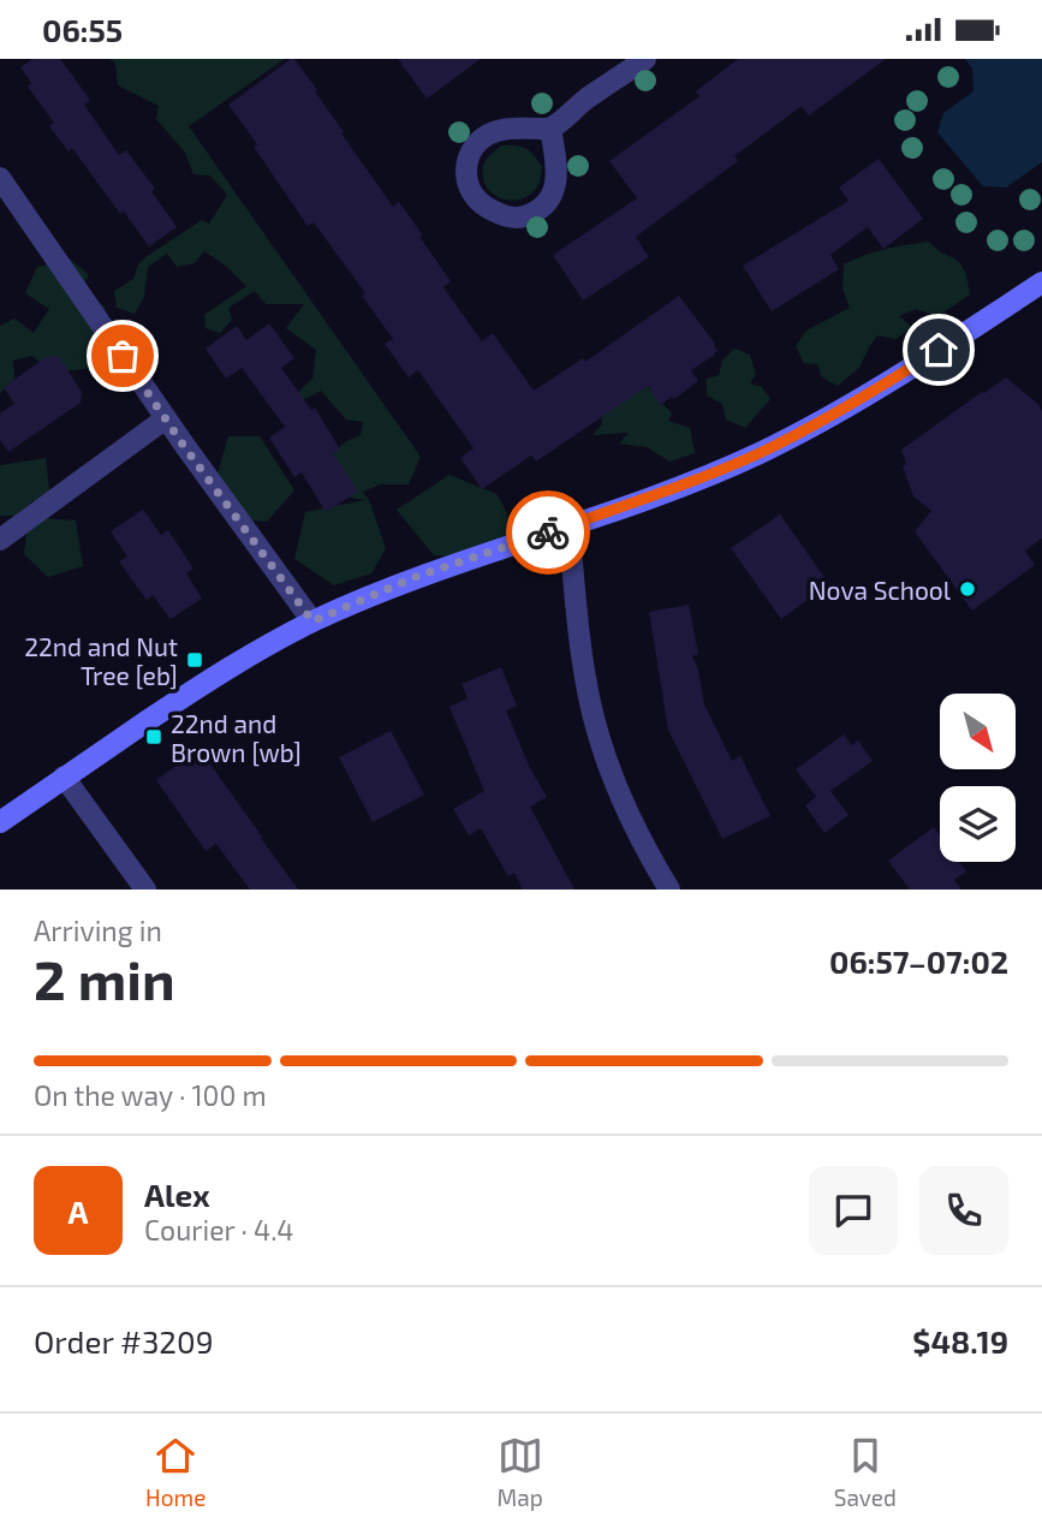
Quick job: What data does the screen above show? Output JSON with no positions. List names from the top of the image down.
{
  "places": {
    "other": ["Nova School"],
    "transit": ["22nd and Nut Tree [eb]", "22nd and Brown [wb]"]
  },
  "north": "bottom right",
  "page": {
    "status": "06:55",
    "heading": ["2 min", "Arriving in", "06:57–07:02"],
    "panel": [
      "Alex",
      "Courier · 4.4",
      "Order #3209",
      "$48.19"
    ],
    "bar": "On the way · 100 m",
    "round": "A",
    "tabs": ["Home", "Map", "Saved"]
  }
}
